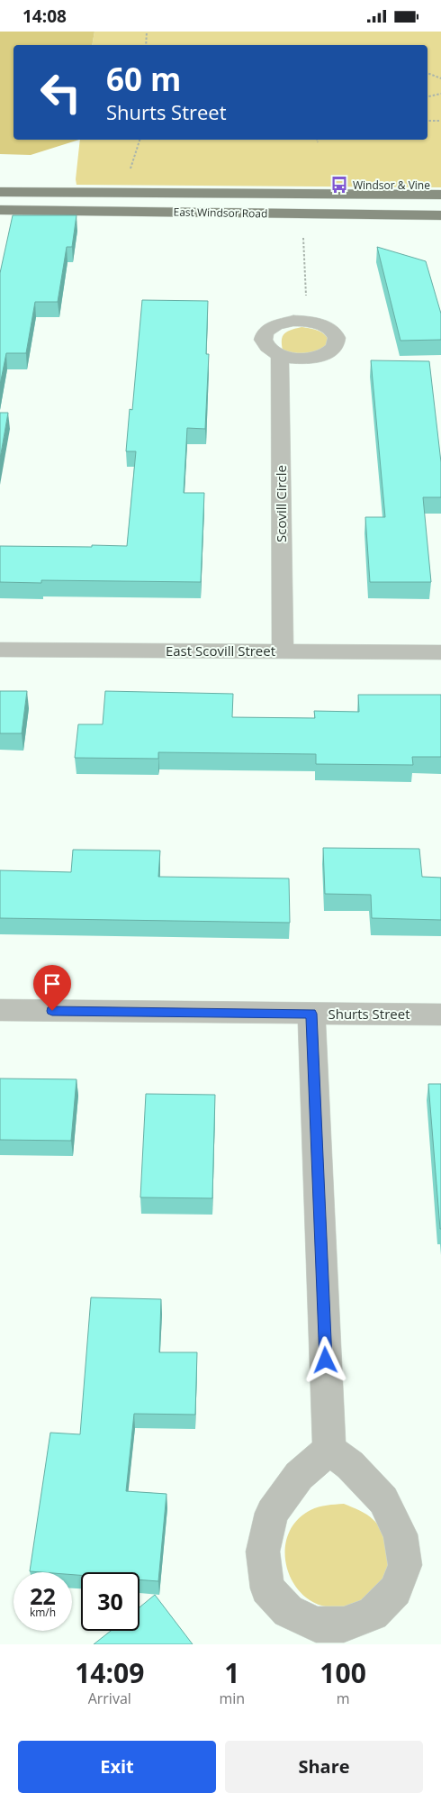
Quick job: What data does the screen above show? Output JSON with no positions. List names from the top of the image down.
{
  "streets": {
    "main road": ["East Windsor Road"],
    "street": ["Scovill Circle", "East Scovill Street", "Shurts Street"]
  },
  "crossings": [
    ["Scovill Circle", "East Scovill Street"]
  ],
  "places": {
    "bus stop": ["Windsor & Vine"]
  },
  "page": {
    "status": "14:08",
    "turn": ["60 m", "Shurts Street"],
    "speed": "22 km/h",
    "limit": "30",
    "eta": [
      "14:09",
      "Arrival",
      "1",
      "min",
      "100",
      "m"
    ],
    "buttons": ["Exit", "Share"]
  }
}
